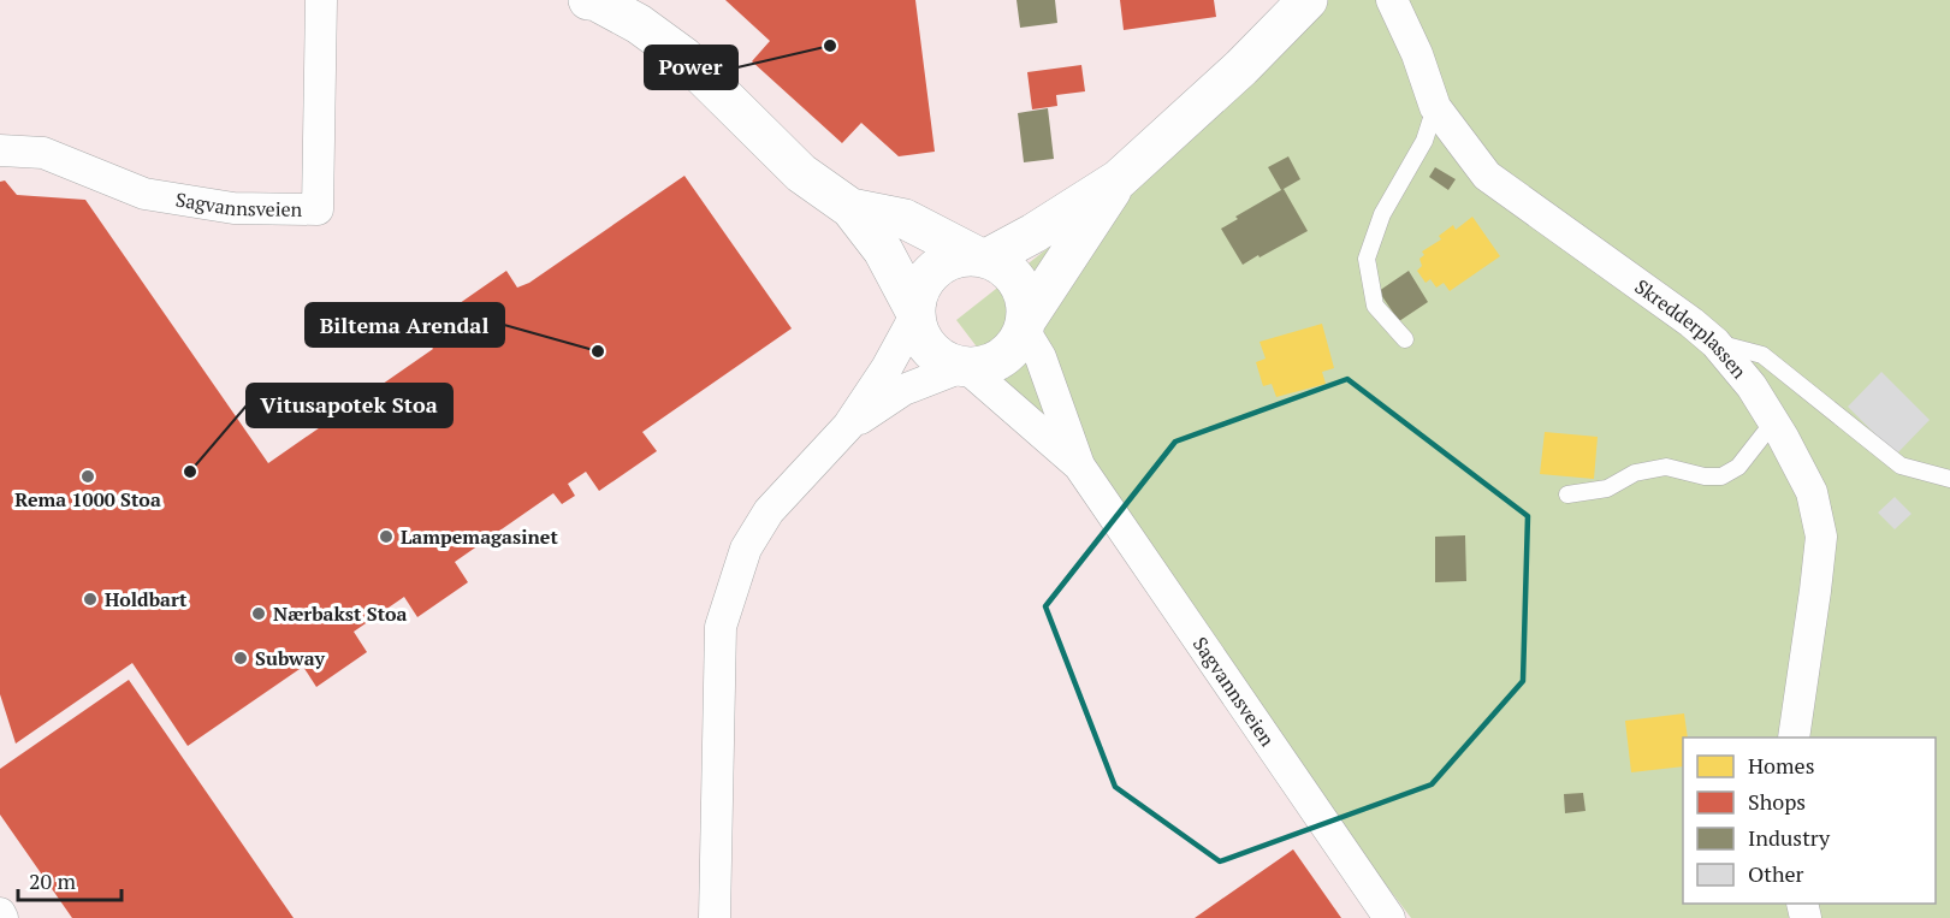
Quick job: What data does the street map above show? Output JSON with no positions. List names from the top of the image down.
{
  "streets": {
    "street": ["Sagvannsveien", "Skredderplassen"]
  },
  "places": [
    "Power",
    "Biltema Arendal",
    "Vitusapotek Stoa",
    "Rema 1000 Stoa",
    "Lampemagasinet",
    "Holdbart",
    "Nærbakst Stoa",
    "Subway"
  ],
  "legend": [
    "Homes",
    "Shops",
    "Industry",
    "Other"
  ],
  "scale_bar": "20 m"
}
